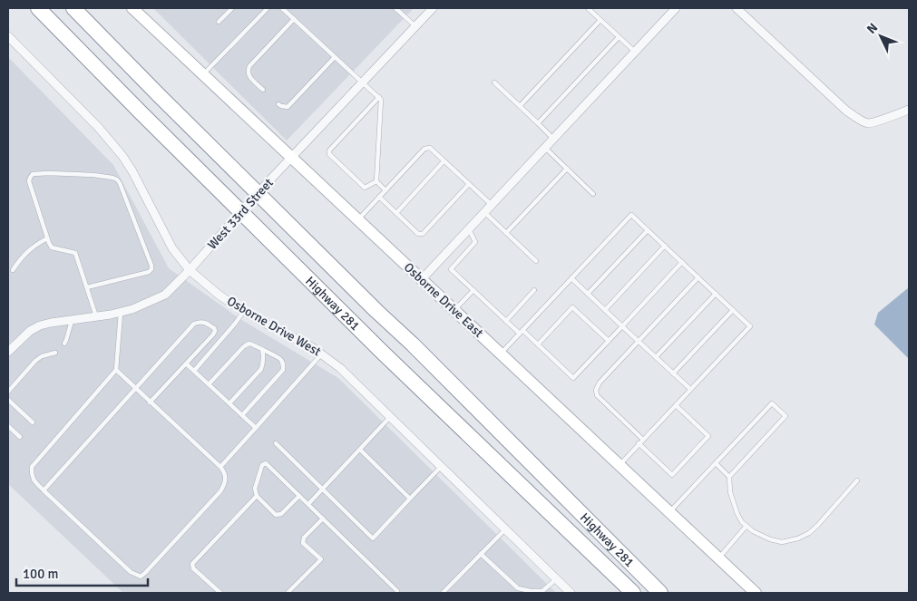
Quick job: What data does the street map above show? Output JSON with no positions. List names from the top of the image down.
{
  "streets": {
    "highway": ["Highway 281"],
    "street": ["West 33rd Street", "Osborne Drive East", "Osborne Drive West"]
  },
  "crossings": [
    ["West 33rd Street", "Osborne Drive East"],
    ["West 33rd Street", "Highway 281"],
    ["West 33rd Street", "Osborne Drive West"]
  ],
  "scale_bar": "100 m",
  "north": "top left"
}
